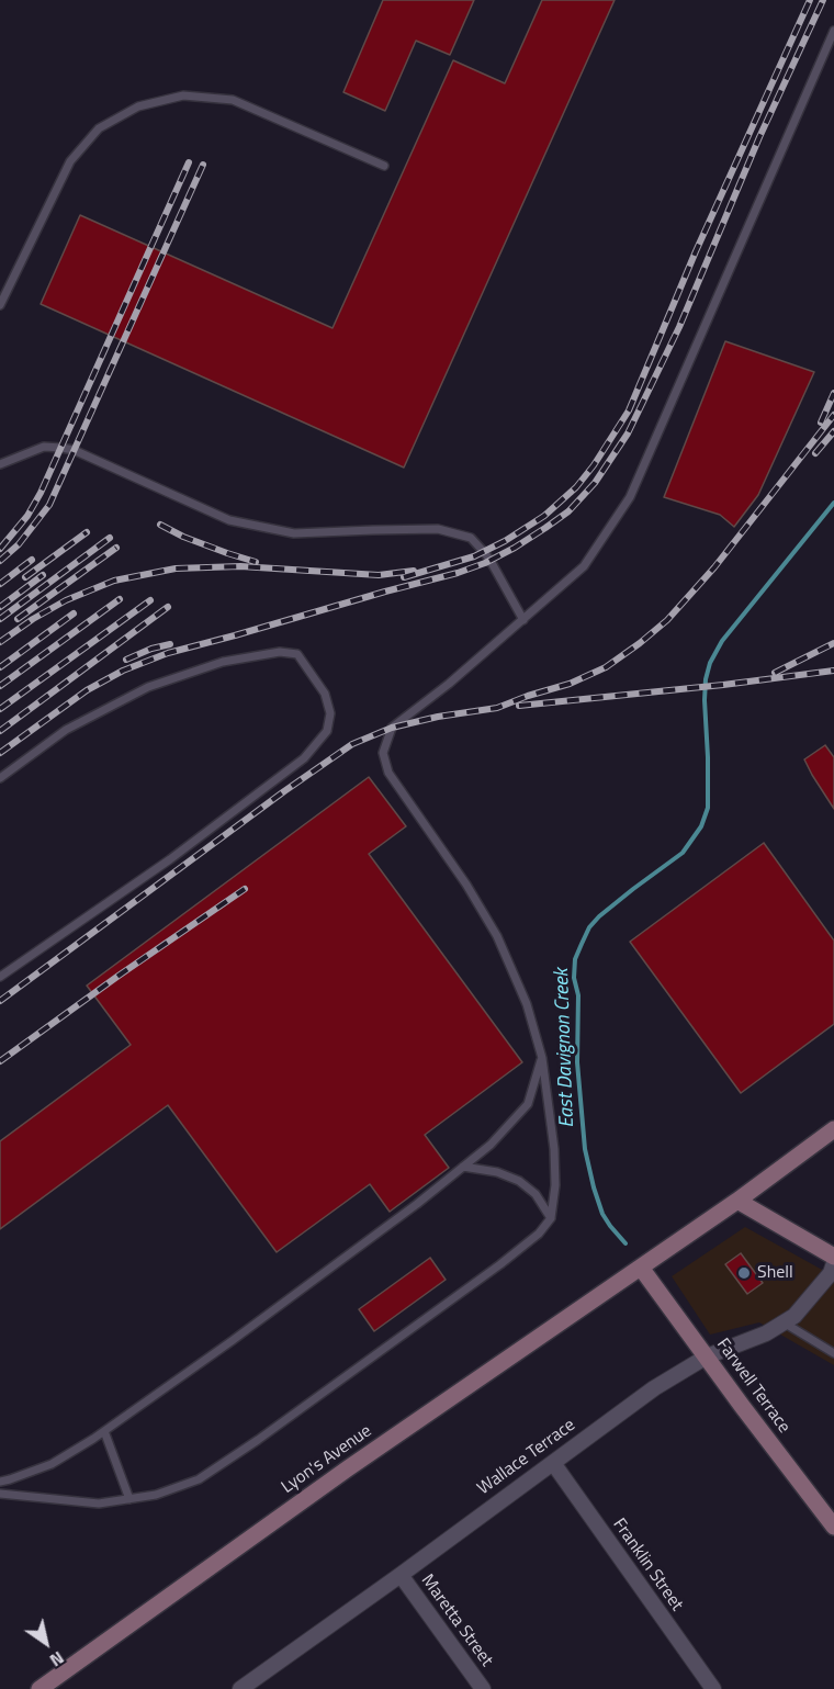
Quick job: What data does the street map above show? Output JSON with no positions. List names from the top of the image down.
{
  "streets": {
    "main road": ["Farwell Terrace", "Lyon's Avenue"],
    "street": ["Wallace Terrace", "Franklin Street", "Maretta Street"]
  },
  "crossings": [
    ["Farwell Terrace", "Wallace Terrace"],
    ["Farwell Terrace", "Lyon's Avenue"],
    ["Wallace Terrace", "Franklin Street"],
    ["Wallace Terrace", "Maretta Street"]
  ],
  "water": ["East Davignon Creek"],
  "places": ["Shell"],
  "north": "bottom right"
}
